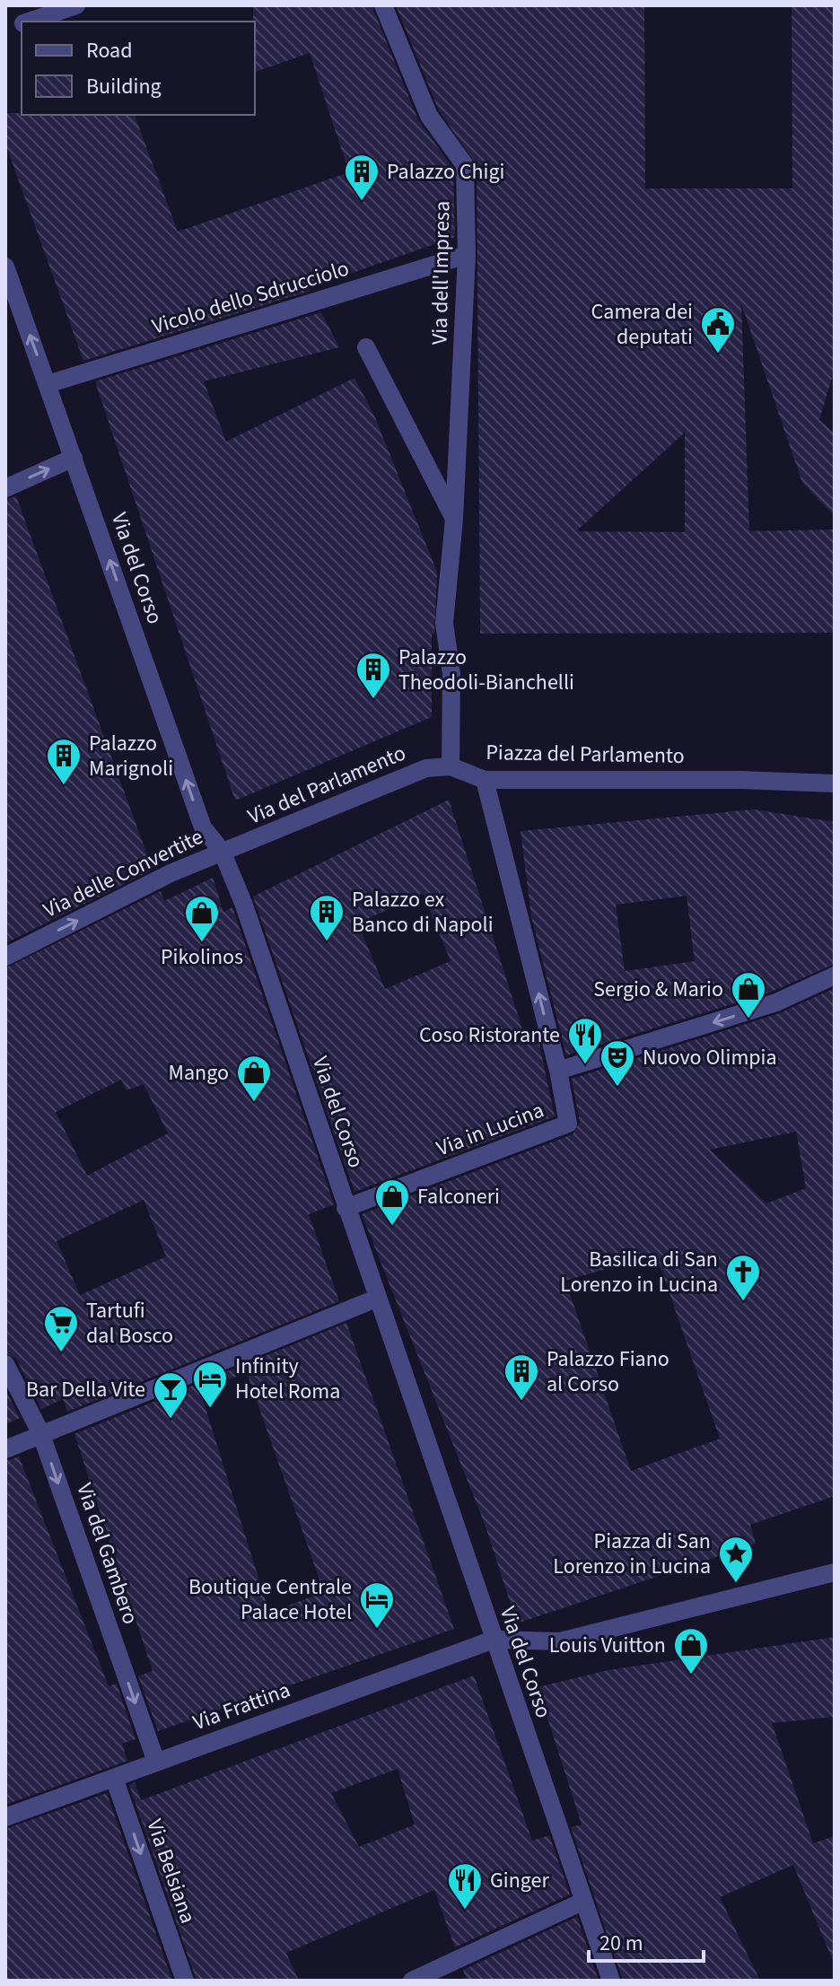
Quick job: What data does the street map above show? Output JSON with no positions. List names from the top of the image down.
{
  "streets": {
    "street": [
      "Via dell'Impresa",
      "Vicolo dello Sdrucciolo",
      "Via del Corso",
      "Piazza del Parlamento",
      "Via del Parlamento",
      "Via delle Convertite",
      "Via in Lucina",
      "Via del Gambero",
      "Via Frattina",
      "Via Belsiana"
    ]
  },
  "crossings": [
    ["Via dell'Impresa", "Vicolo dello Sdrucciolo"],
    ["Via dell'Impresa", "Piazza del Parlamento"],
    ["Via dell'Impresa", "Via del Parlamento"],
    ["Vicolo dello Sdrucciolo", "Via del Corso"],
    ["Via del Corso", "Via del Parlamento"],
    ["Via del Corso", "Via delle Convertite"],
    ["Via del Corso", "Via in Lucina"],
    ["Via del Corso", "Via Frattina"],
    ["Piazza del Parlamento", "Via del Parlamento"],
    ["Via del Parlamento", "Via delle Convertite"],
    ["Via del Gambero", "Via Frattina"],
    ["Via Frattina", "Via Belsiana"]
  ],
  "one_way": ["Via delle Convertite", "Via del Gambero", "Via Belsiana"],
  "places": {
    "building": [
      "Palazzo Chigi",
      "Palazzo Theodoli-Bianchelli",
      "Palazzo Marignoli",
      "Palazzo ex Banco di Napoli",
      "Palazzo Fiano al Corso"
    ],
    "public building": ["Camera dei deputati"],
    "shop": [
      "Pikolinos",
      "Sergio & Mario",
      "Mango",
      "Falconeri",
      "Louis Vuitton"
    ],
    "restaurant": ["Coso Ristorante", "Ginger"],
    "theatre": ["Nuovo Olimpia"],
    "church": ["Basilica di San Lorenzo in Lucina"],
    "supermarket": ["Tartufi dal Bosco"],
    "hotel": ["Infinity Hotel Roma", "Boutique Centrale Palace Hotel"],
    "bar": ["Bar Della Vite"],
    "place": ["Piazza di San Lorenzo in Lucina"]
  },
  "legend": ["Road", "Building"],
  "scale_bar": "20 m"
}
